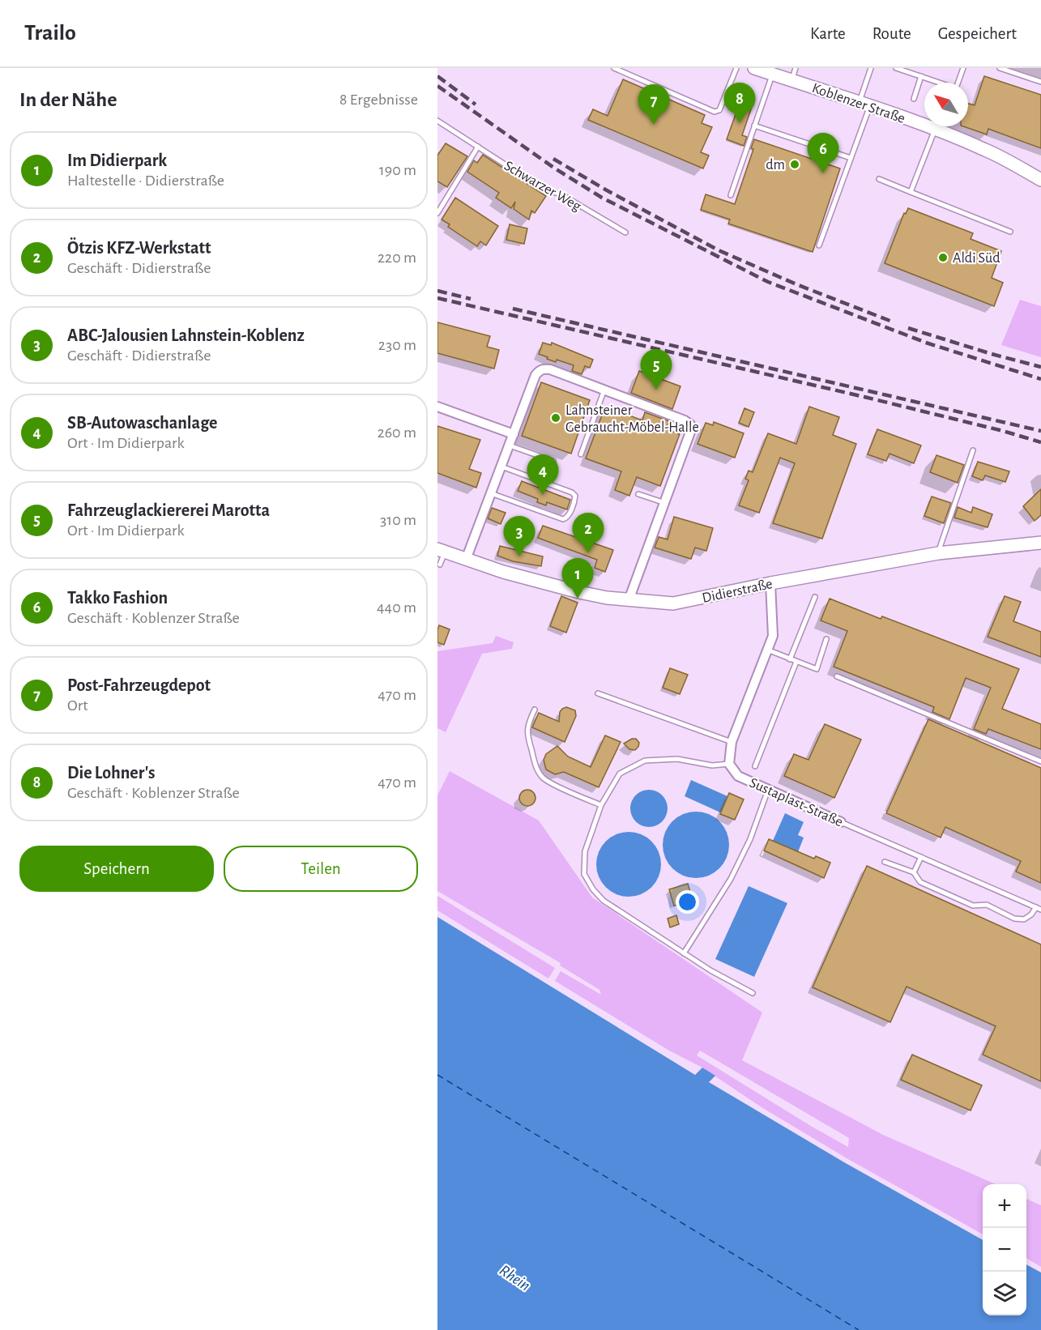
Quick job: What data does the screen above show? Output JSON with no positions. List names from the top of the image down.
{
  "streets": {
    "street": ["Koblenzer Straße", "Didierstraße", "Sustaplast-Straße"],
    "lane": ["Schwarzer Weg"]
  },
  "water": ["Rhein"],
  "places": ["dm", "Aldi Süd", "Lahnsteiner Gebraucht-Möbel-Halle"],
  "north": "top left",
  "page": {
    "header": "Trailo",
    "nav": ["Karte", "Route", "Gespeichert"],
    "heading": ["In der Nähe", "8 Ergebnisse"],
    "pins": [
      "8",
      "7",
      "6",
      "5",
      "4",
      "2",
      "3",
      "1"
    ],
    "list": [
      {
        "mark": "1",
        "name": "Im Didierpark",
        "note": "Haltestelle · Didierstraße",
        "value": "190 m"
      },
      {
        "mark": "2",
        "name": "Ötzis KFZ-Werkstatt",
        "note": "Geschäft · Didierstraße",
        "value": "220 m"
      },
      {
        "mark": "3",
        "name": "ABC-Jalousien Lahnstein-Koblenz",
        "note": "Geschäft · Didierstraße",
        "value": "230 m"
      },
      {
        "mark": "4",
        "name": "SB-Autowaschanlage",
        "note": "Ort · Im Didierpark",
        "value": "260 m"
      },
      {
        "mark": "5",
        "name": "Fahrzeuglackiererei Marotta",
        "note": "Ort · Im Didierpark",
        "value": "310 m"
      },
      {
        "mark": "6",
        "name": "Takko Fashion",
        "note": "Geschäft · Koblenzer Straße",
        "value": "440 m"
      },
      {
        "mark": "7",
        "name": "Post-Fahrzeugdepot",
        "note": "Ort",
        "value": "470 m"
      },
      {
        "mark": "8",
        "name": "Die Lohner's",
        "note": "Geschäft · Koblenzer Straße",
        "value": "470 m"
      }
    ],
    "buttons": ["Speichern", "Teilen"],
    "map_buttons": ["+", "−"]
  }
}
